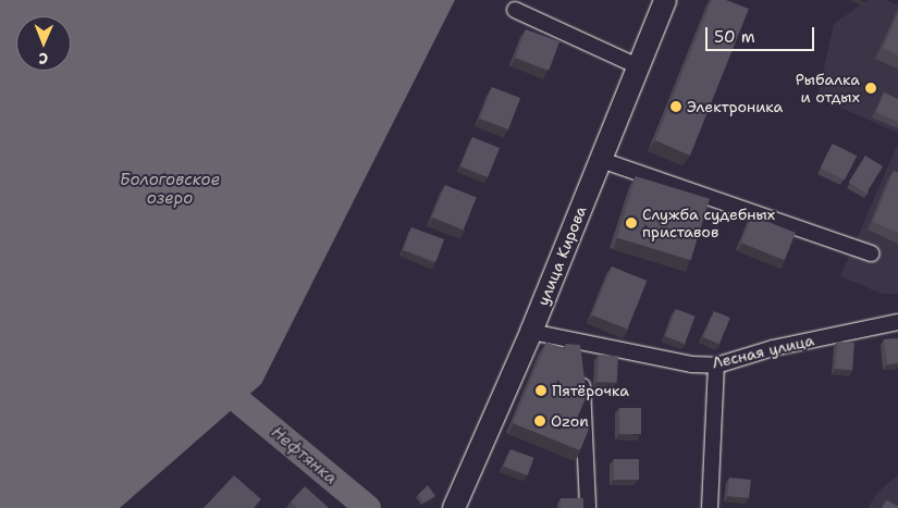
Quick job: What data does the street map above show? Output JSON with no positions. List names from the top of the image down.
{
  "streets": {
    "main road": ["улица Кирова"],
    "street": ["Лесная улица"]
  },
  "crossings": [
    ["улица Кирова", "Лесная улица"]
  ],
  "water": ["Бологовское озеро", "Нефтянка"],
  "places": [
    "Рыбалка и отдых",
    "Электроника",
    "Служба судебных приставов",
    "Пятёрочка",
    "Ozon"
  ],
  "scale_bar": "50 m",
  "north": "bottom"
}
